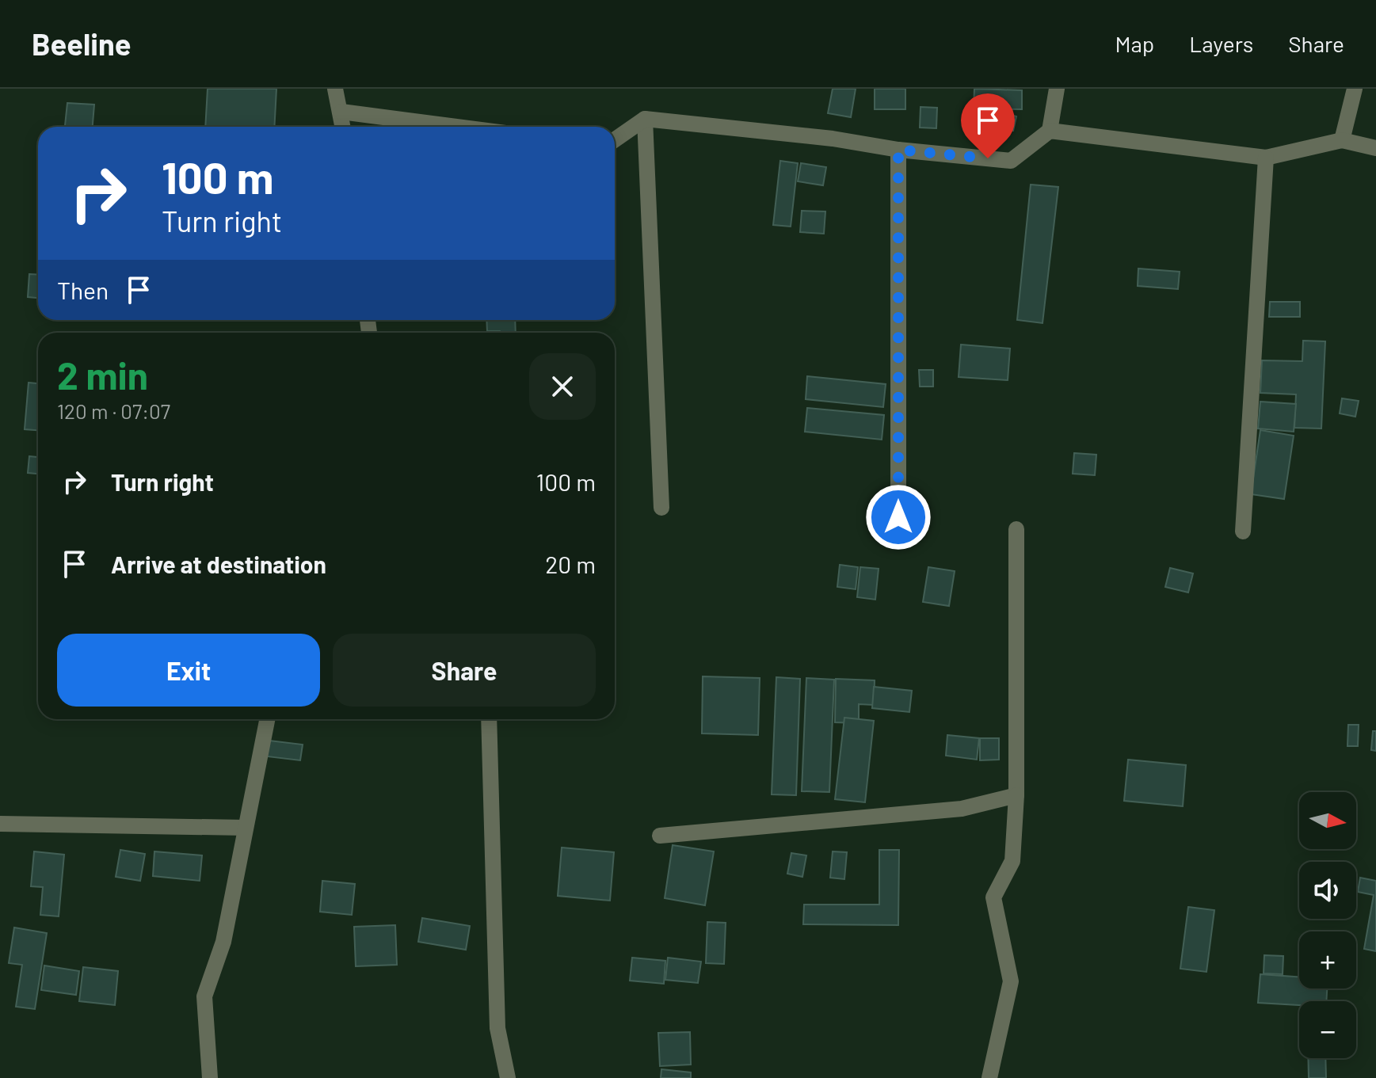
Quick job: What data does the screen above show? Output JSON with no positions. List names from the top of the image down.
{
  "north": "right",
  "page": {
    "header": "Beeline",
    "nav": ["Map", "Layers", "Share"],
    "turn": ["100 m", "Turn right"],
    "then": "Then",
    "heading": ["2 min", "120 m · 07:07"],
    "list": [
      {
        "name": "Turn right",
        "value": "100 m"
      },
      {
        "name": "Arrive at destination",
        "value": "20 m"
      }
    ],
    "buttons": ["Exit", "Share"],
    "map_buttons": ["+", "−"]
  }
}
